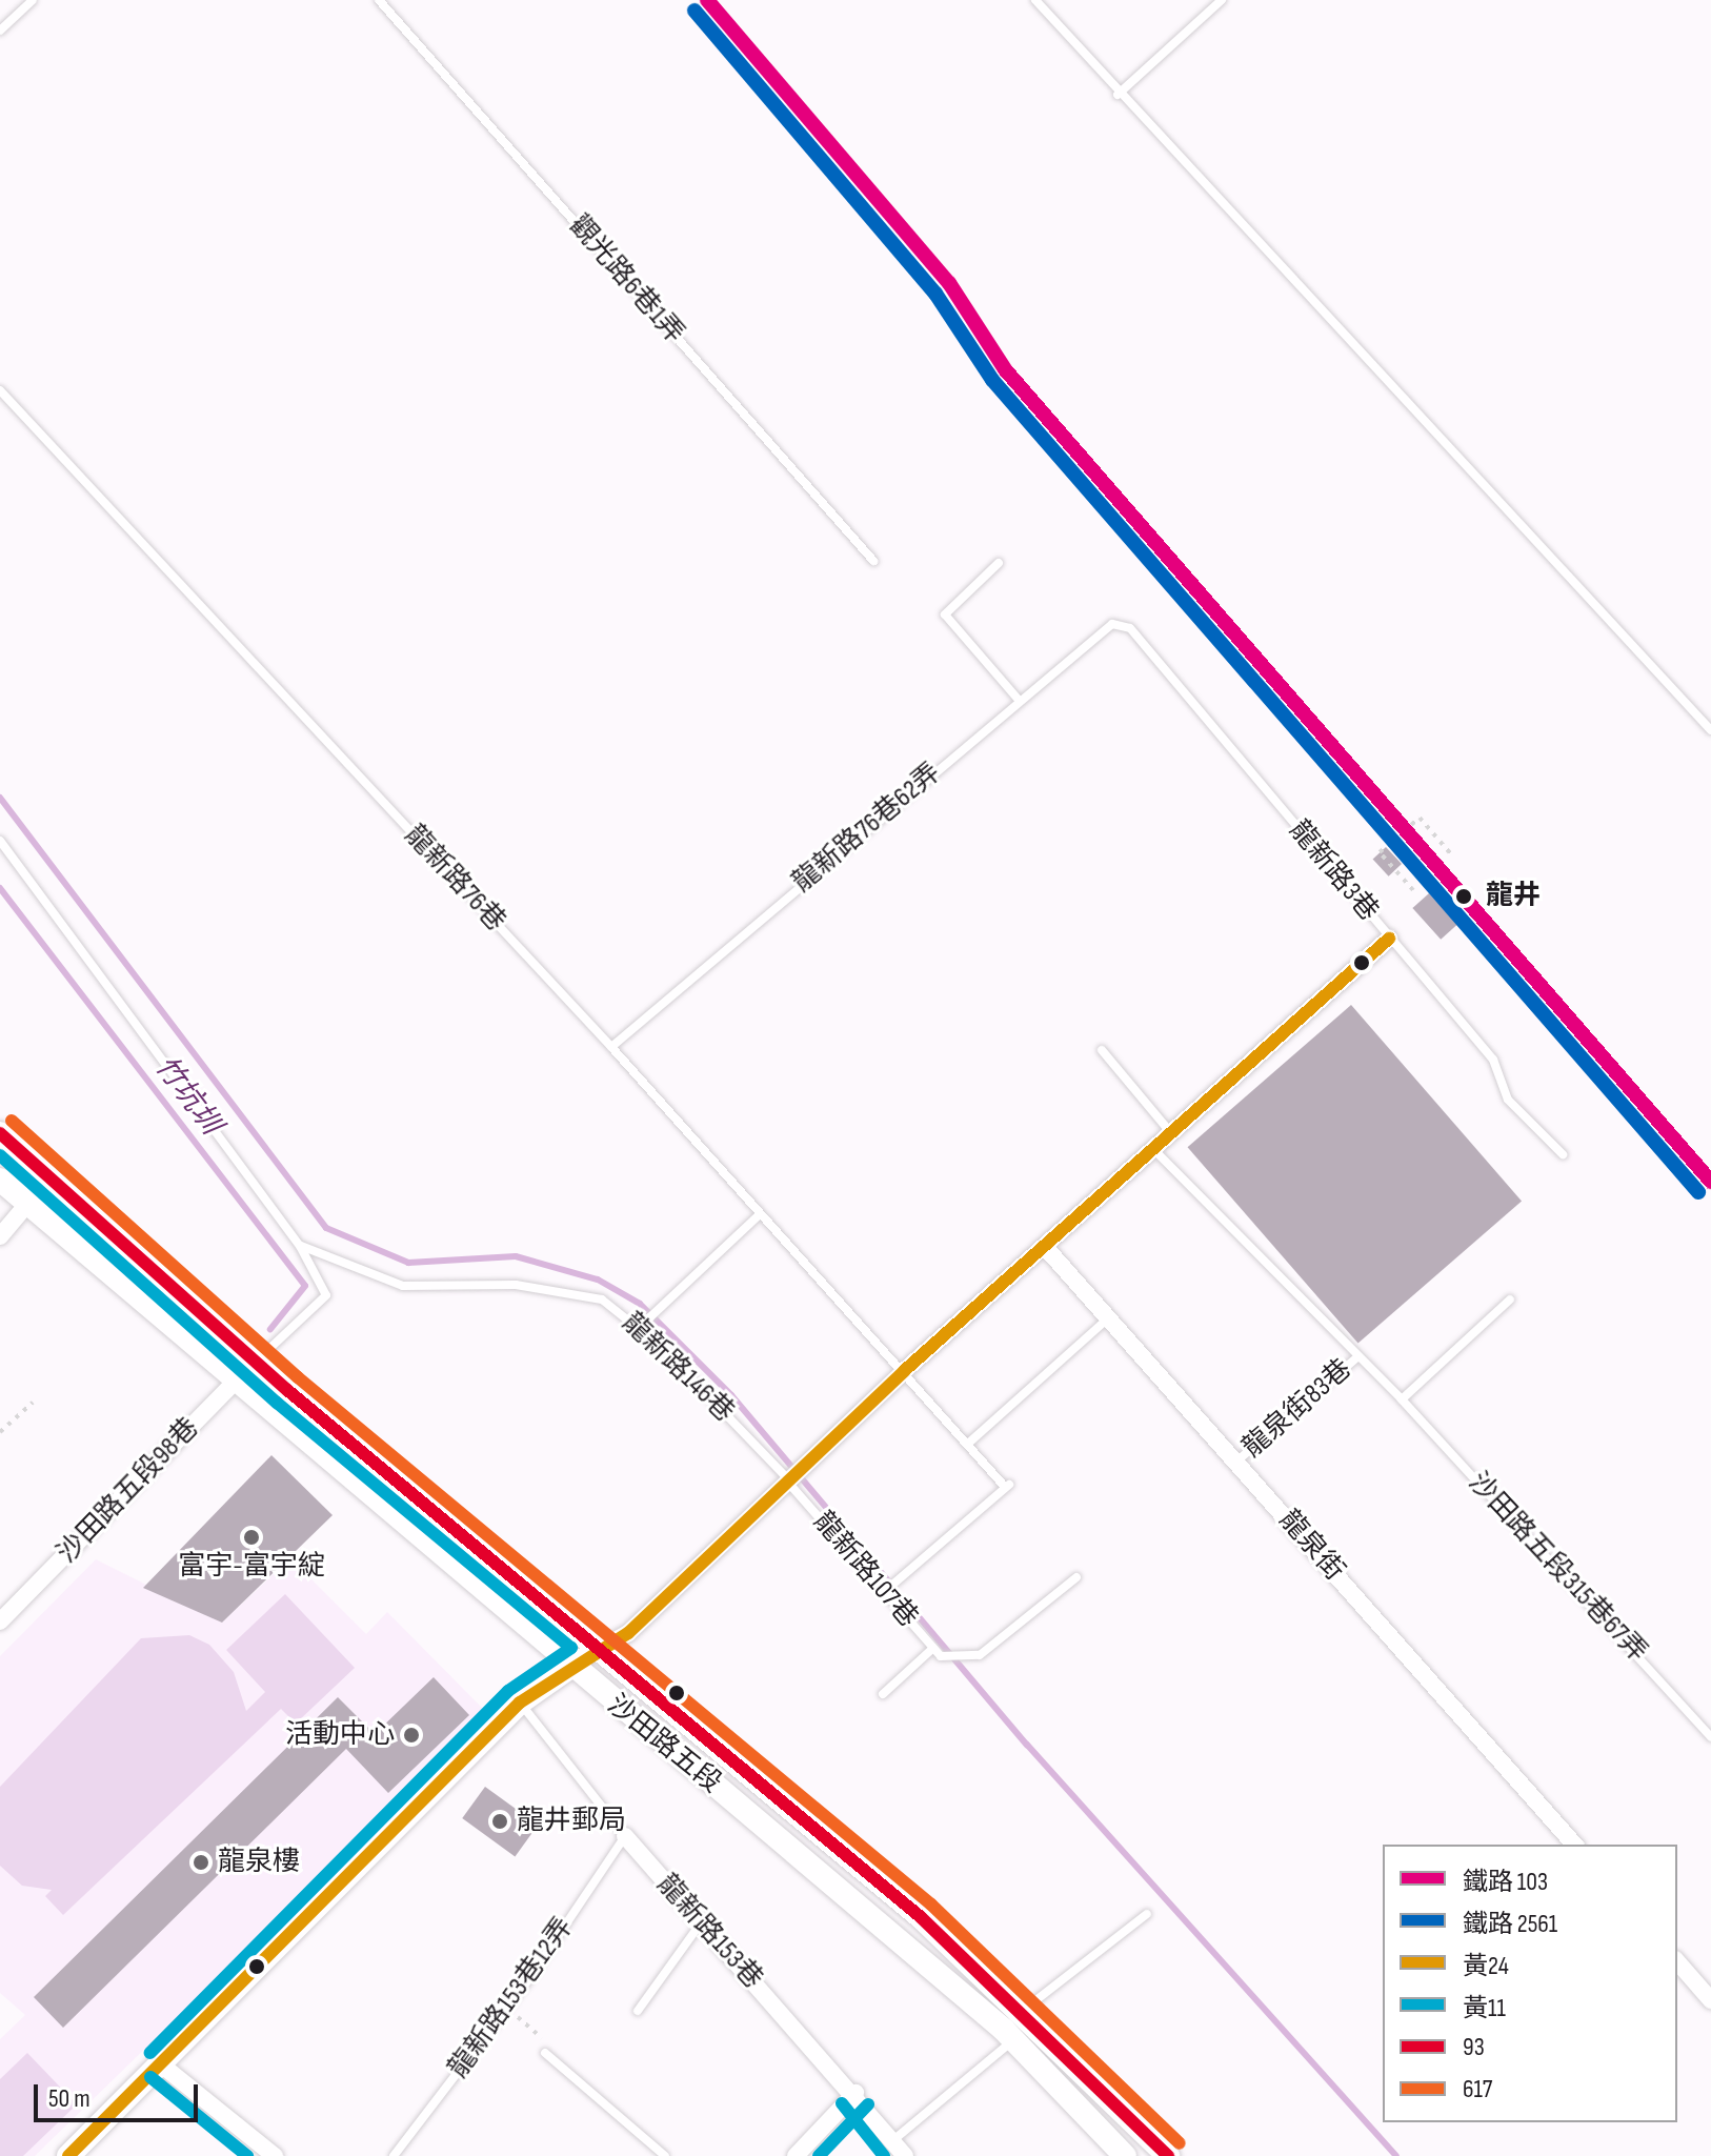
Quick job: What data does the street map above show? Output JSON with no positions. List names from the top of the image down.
{
  "streets": {
    "street": [
      "沙田路五段98巷",
      "龍泉街",
      "沙田路五段",
      "龍新路153巷"
    ],
    "lane": [
      "觀光路6巷1弄",
      "龍新路76巷62弄",
      "龍新路3巷",
      "龍新路76巷",
      "龍新路146巷",
      "龍泉街83巷",
      "沙田路五段315巷67弄",
      "龍新路107巷",
      "龍新路153巷12弄"
    ]
  },
  "crossings": [
    ["龍新路76巷62弄", "龍新路3巷"],
    ["龍新路76巷62弄", "龍新路76巷"],
    ["龍新路76巷", "龍新路107巷"],
    ["龍新路146巷", "龍新路107巷"],
    ["龍泉街83巷", "龍泉街"],
    ["龍泉街83巷", "沙田路五段315巷67弄"],
    ["沙田路五段98巷", "沙田路五段"],
    ["龍新路153巷", "龍新路153巷12弄"]
  ],
  "water": ["竹坑圳"],
  "places": [
    "龍井",
    "富宇-富宇綻",
    "活動中心",
    "龍井郵局",
    "龍泉樓"
  ],
  "lines": [
    "rail line 103",
    "rail line 2561",
    "transit line 黃24",
    "transit line 617",
    "transit line 93",
    "transit line 黃11"
  ],
  "legend": [
    "鐵路 103",
    "鐵路 2561",
    "黃24",
    "黃11",
    "93",
    "617"
  ],
  "scale_bar": "50 m"
}
